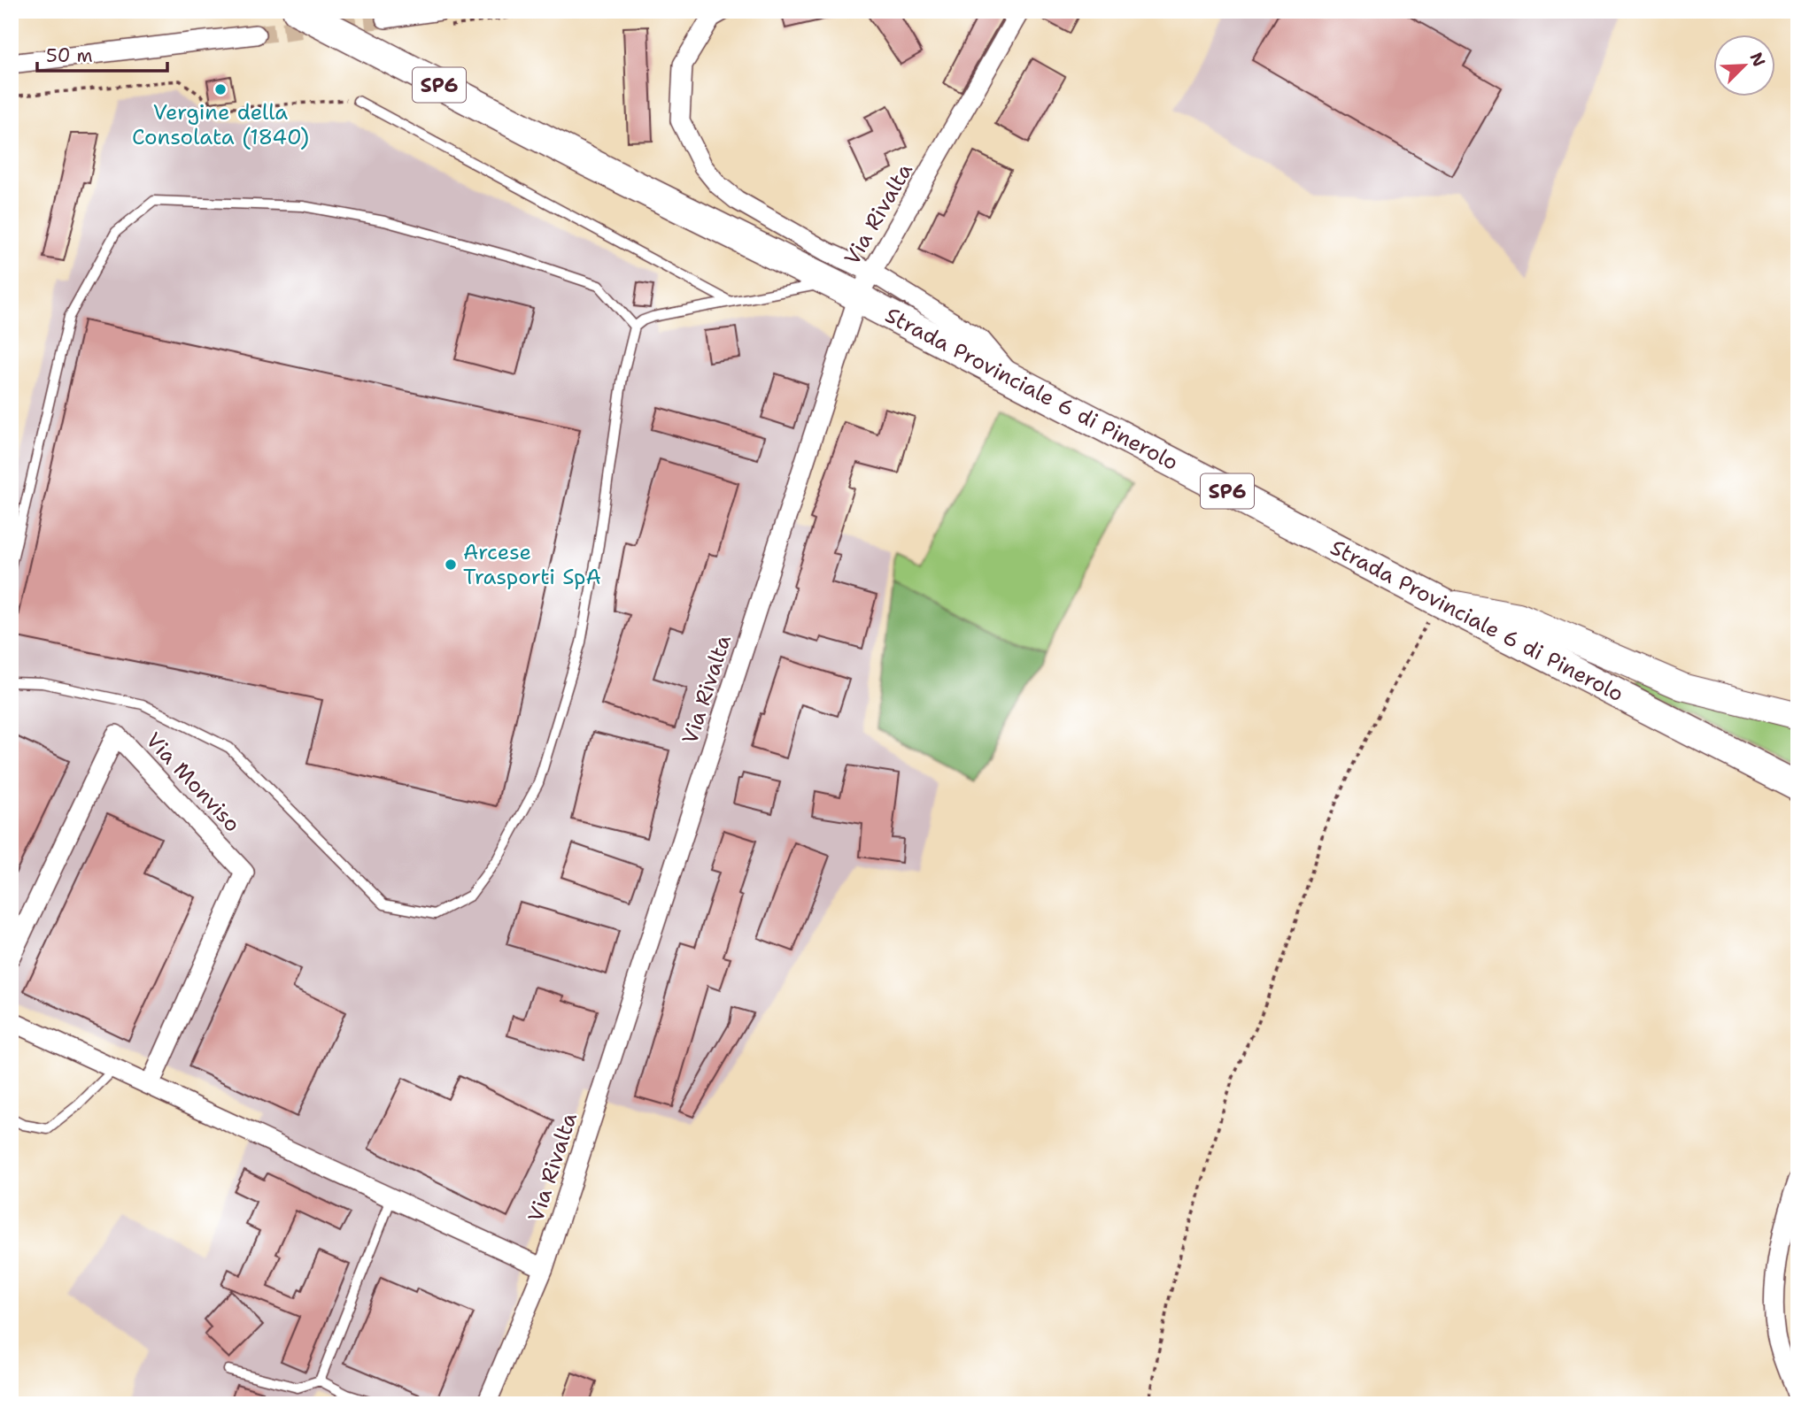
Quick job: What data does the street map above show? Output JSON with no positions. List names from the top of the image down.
{
  "streets": {
    "main road": ["SP6", "Strada Provinciale 6 di Pinerolo"],
    "street": ["Via Rivalta", "Via Monviso"]
  },
  "crossings": [
    ["Via Rivalta", "Strada Provinciale 6 di Pinerolo"]
  ],
  "places": ["Vergine della Consolata (1840)", "Arcese Trasporti SpA"],
  "scale_bar": "50 m",
  "north": "top right"
}
